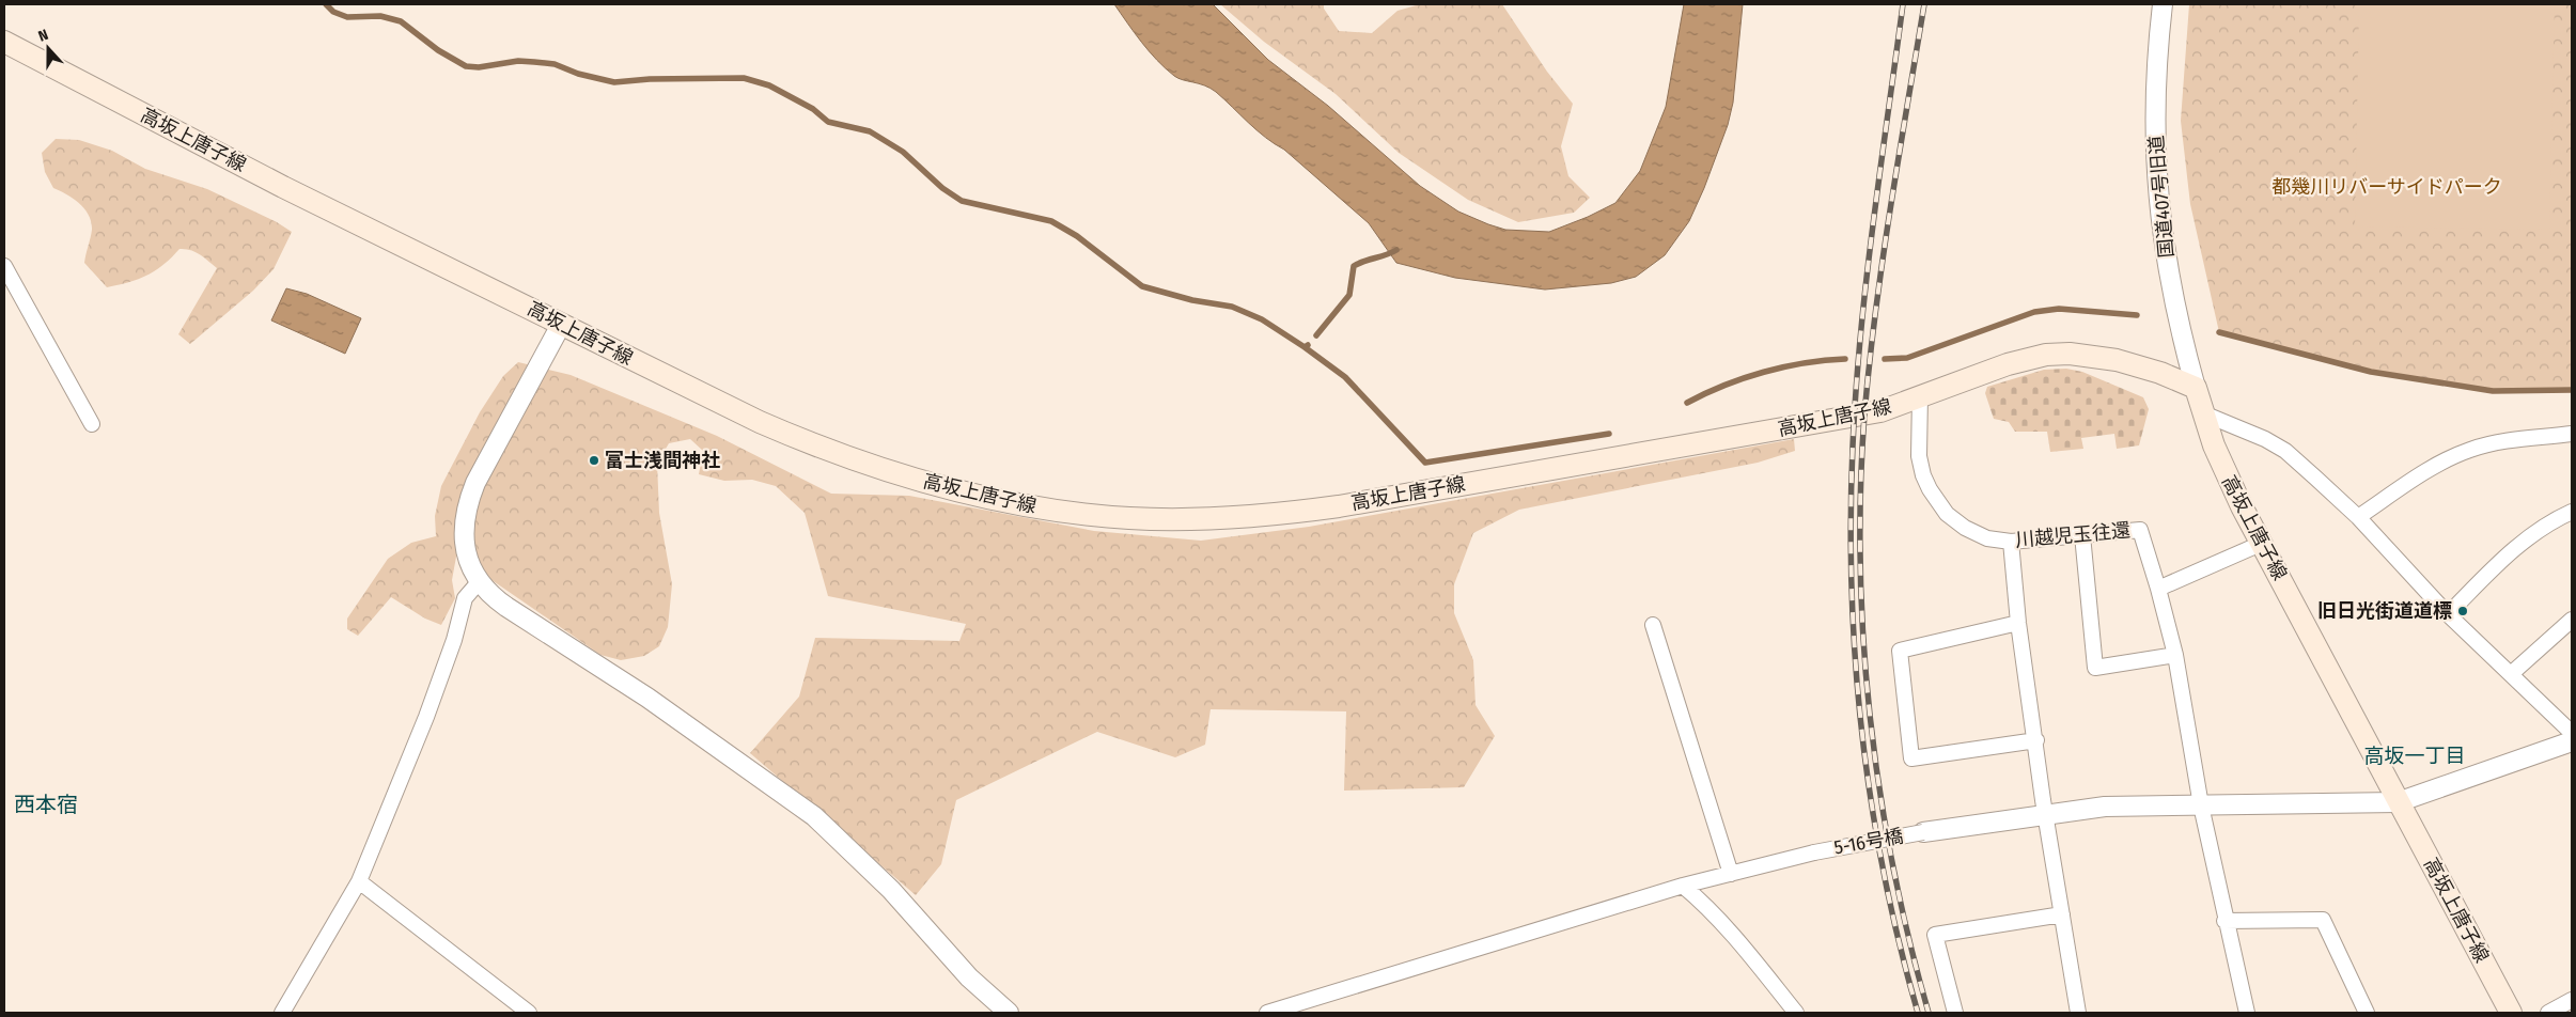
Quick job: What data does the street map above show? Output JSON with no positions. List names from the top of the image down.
{
  "streets": {
    "main road": ["高坂上唐子線"],
    "street": ["国道407号旧道", "川越児玉往還", "5-16号橋"]
  },
  "crossings": [
    ["高坂上唐子線", "国道407号旧道"],
    ["高坂上唐子線", "川越児玉往還"]
  ],
  "districts": ["高坂一丁目", "西本宿"],
  "parks": ["都幾川リバーサイドパーク"],
  "places": ["富士浅間神社", "旧日光街道道標"],
  "north": "top"
}
